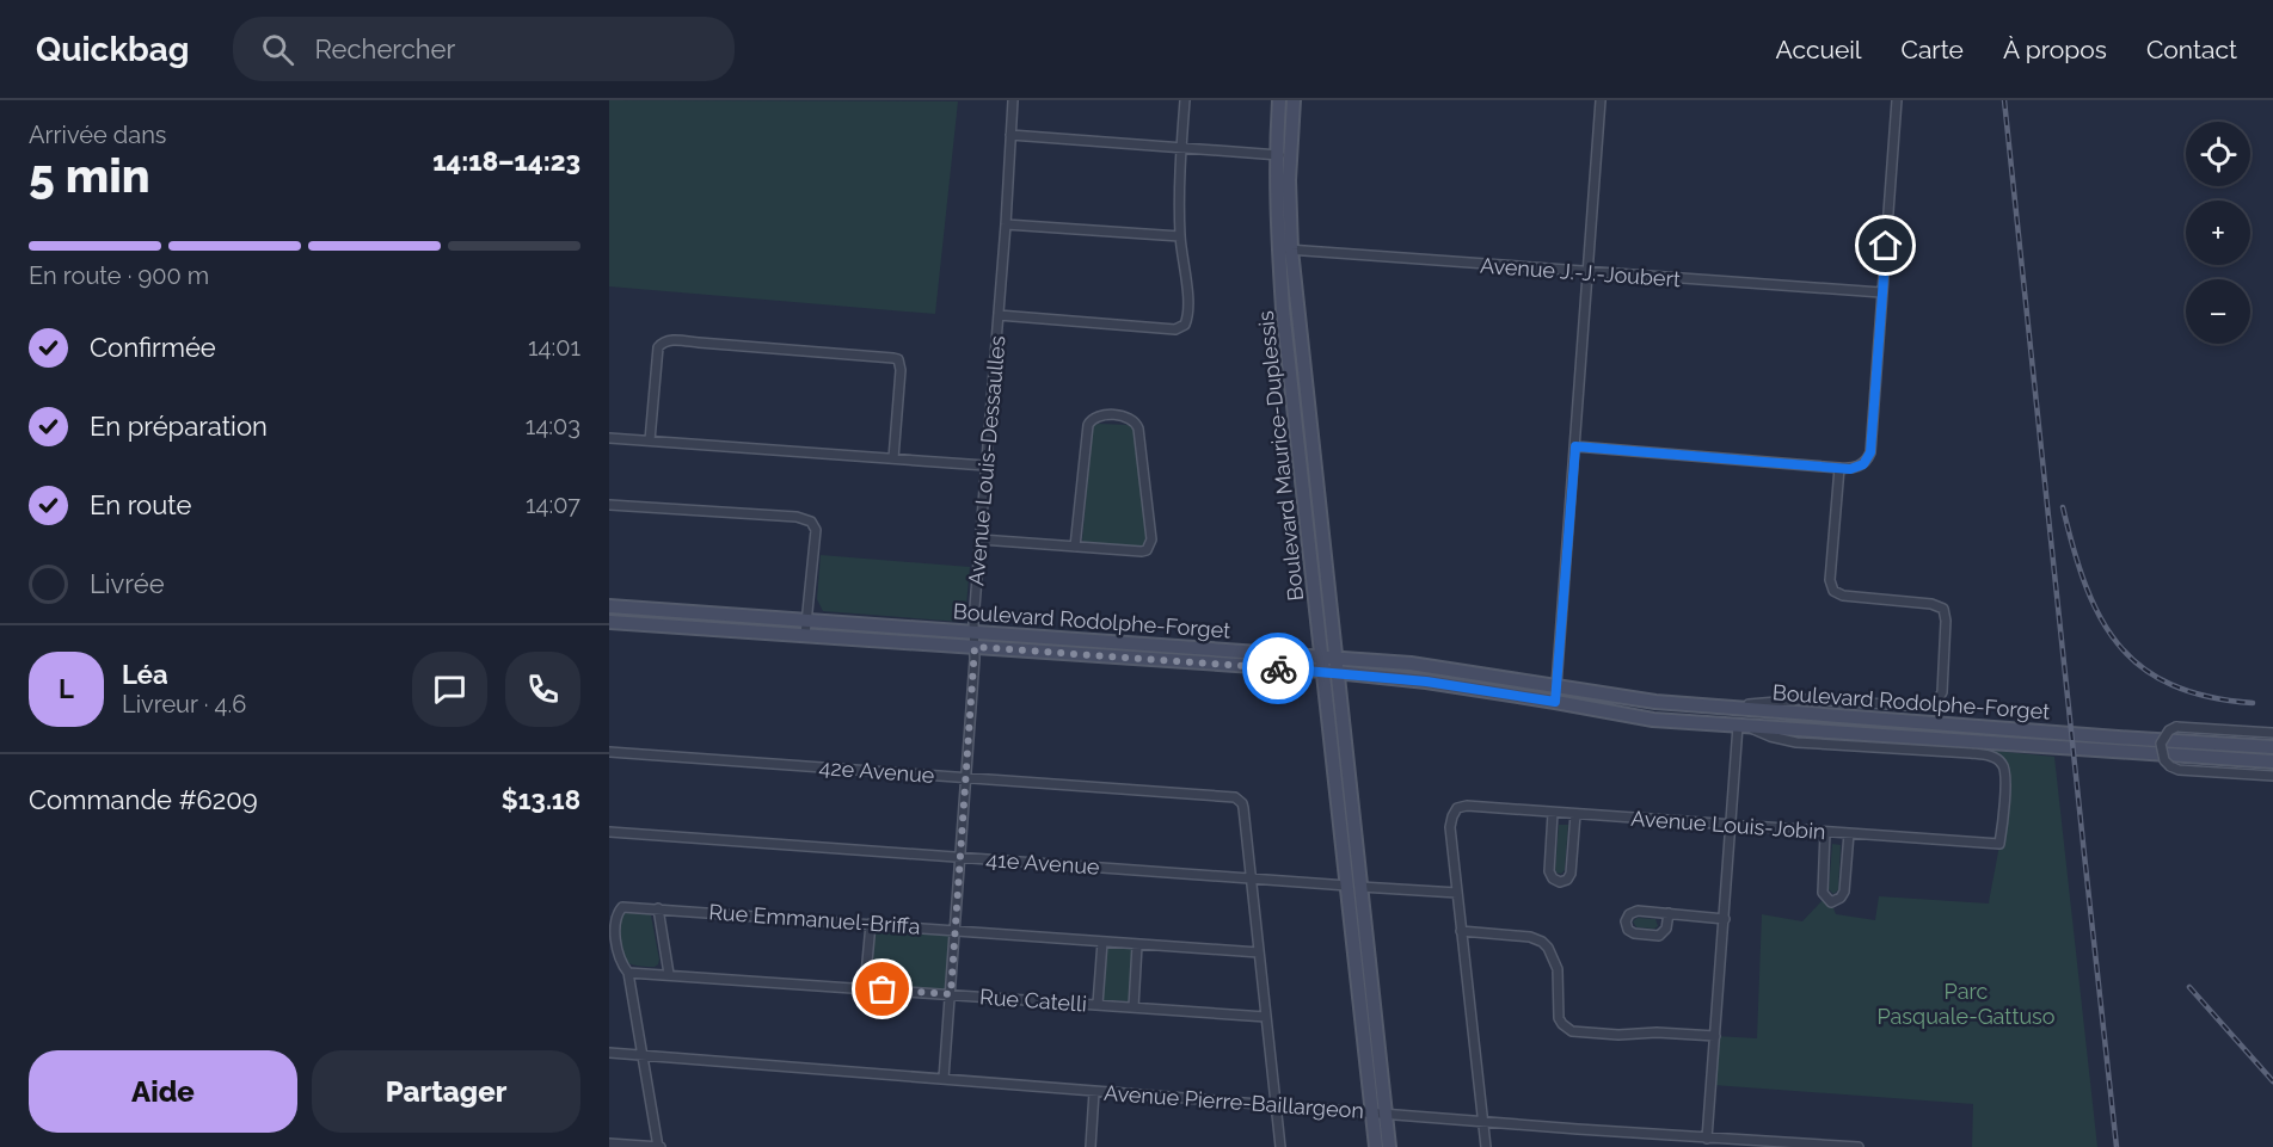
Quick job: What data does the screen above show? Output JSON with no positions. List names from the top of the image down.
{
  "streets": {
    "street": [
      "Avenue J.-J.-Joubert",
      "Boulevard Maurice-Duplessis",
      "Avenue Louis-Dessaulles",
      "Boulevard Rodolphe-Forget",
      "42e Avenue",
      "Avenue Louis-Jobin",
      "41e Avenue",
      "Rue Emmanuel-Briffa",
      "Rue Catelli",
      "Avenue Pierre-Baillargeon"
    ]
  },
  "crossings": [
    ["Avenue J.-J.-Joubert", "Boulevard Maurice-Duplessis"],
    ["Boulevard Maurice-Duplessis", "Boulevard Rodolphe-Forget"],
    ["Boulevard Maurice-Duplessis", "41e Avenue"],
    ["Boulevard Maurice-Duplessis", "Avenue Pierre-Baillargeon"],
    ["Avenue Louis-Dessaulles", "Boulevard Rodolphe-Forget"],
    ["Avenue Louis-Dessaulles", "42e Avenue"],
    ["Avenue Louis-Dessaulles", "41e Avenue"],
    ["Avenue Louis-Dessaulles", "Rue Emmanuel-Briffa"],
    ["Avenue Louis-Dessaulles", "Rue Catelli"],
    ["Avenue Louis-Dessaulles", "Avenue Pierre-Baillargeon"],
    ["Boulevard Rodolphe-Forget", "Avenue Louis-Jobin"],
    ["42e Avenue", "41e Avenue"],
    ["Avenue Louis-Jobin", "41e Avenue"],
    ["Rue Emmanuel-Briffa", "Rue Catelli"]
  ],
  "parks": ["Parc Pasquale-Gattuso"],
  "page": {
    "header": "Quickbag",
    "search": "Rechercher",
    "nav": [
      "Accueil",
      "Carte",
      "À propos",
      "Contact"
    ],
    "heading": ["5 min", "Arrivée dans", "14:18–14:23"],
    "panel": [
      "Léa",
      "Livreur · 4.6",
      "Commande #6209",
      "$13.18"
    ],
    "map_buttons": ["+", "−"],
    "bar": "En route · 900 m",
    "list": [
      ["Confirmée", "14:01"],
      ["En préparation", "14:03"],
      ["En route", "14:07"],
      "Livrée"
    ],
    "round": "L",
    "buttons": ["Aide", "Partager"]
  }
}
